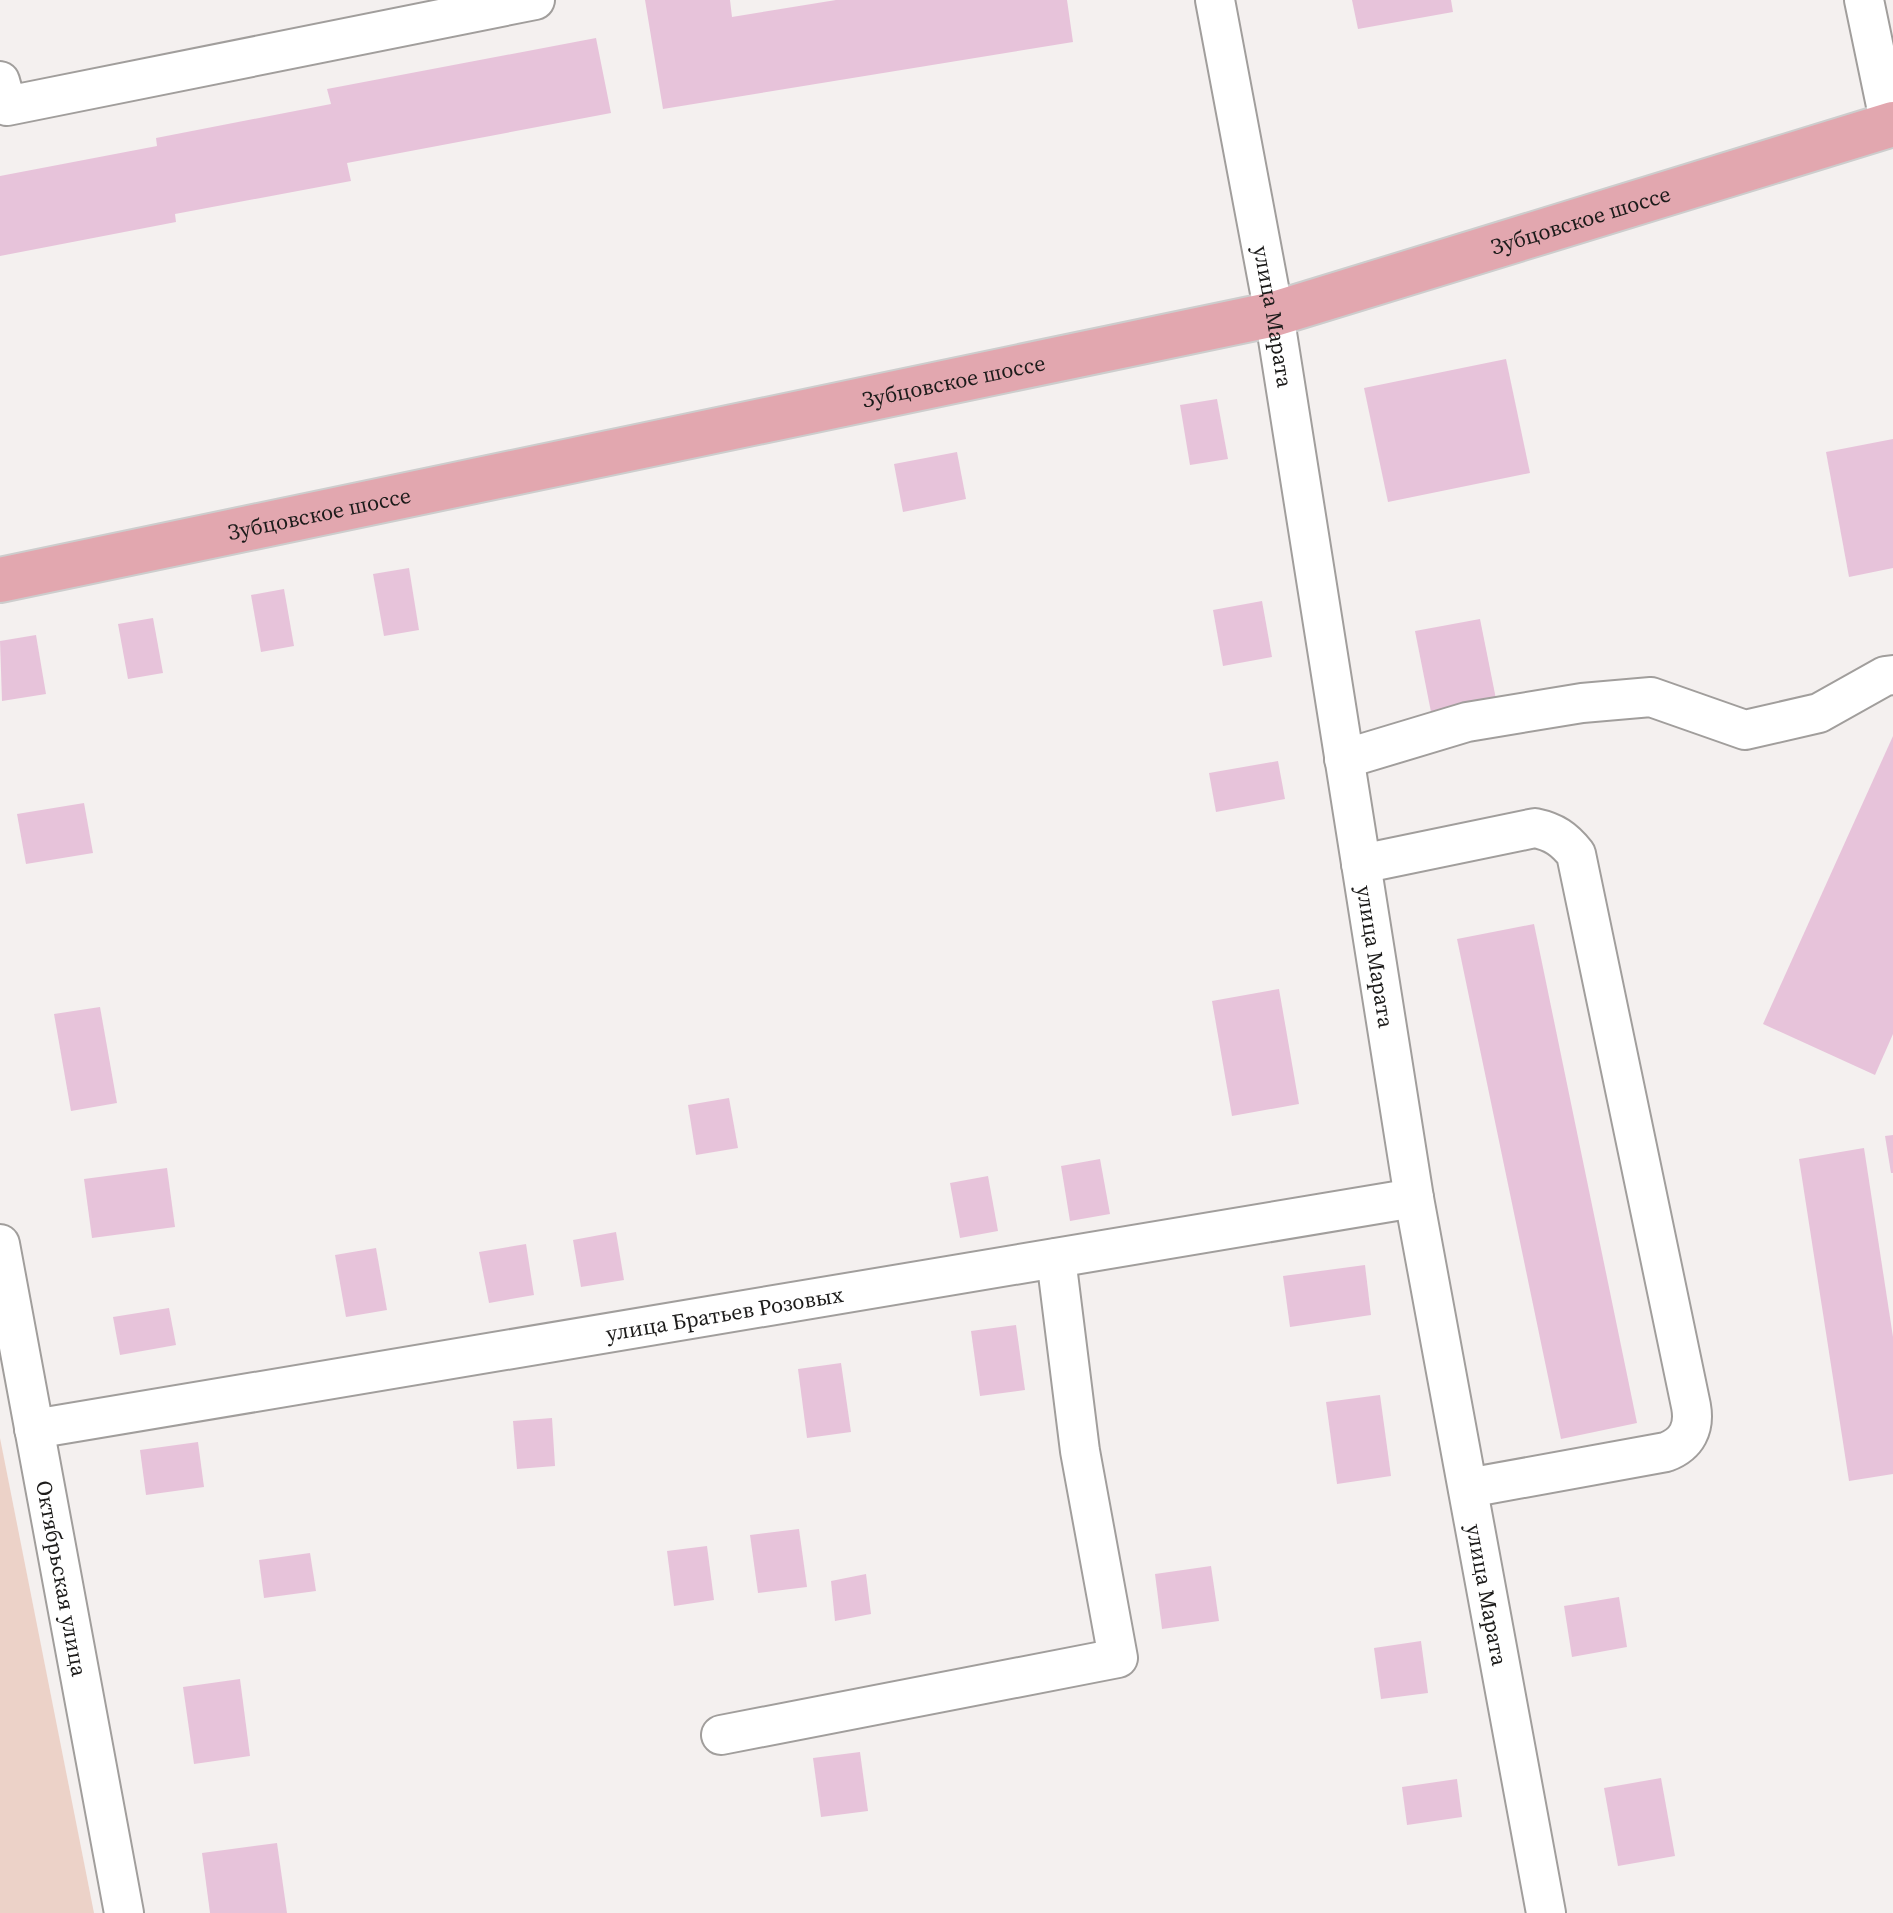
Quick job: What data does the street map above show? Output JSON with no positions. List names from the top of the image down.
{
  "streets": {
    "main road": ["Зубцовское шоссе"],
    "street": ["улица Марата", "улица Братьев Розовых", "Октябрьская улица"]
  },
  "crossings": [
    ["Зубцовское шоссе", "улица Марата"],
    ["улица Марата", "улица Братьев Розовых"],
    ["улица Братьев Розовых", "Октябрьская улица"]
  ]
}
